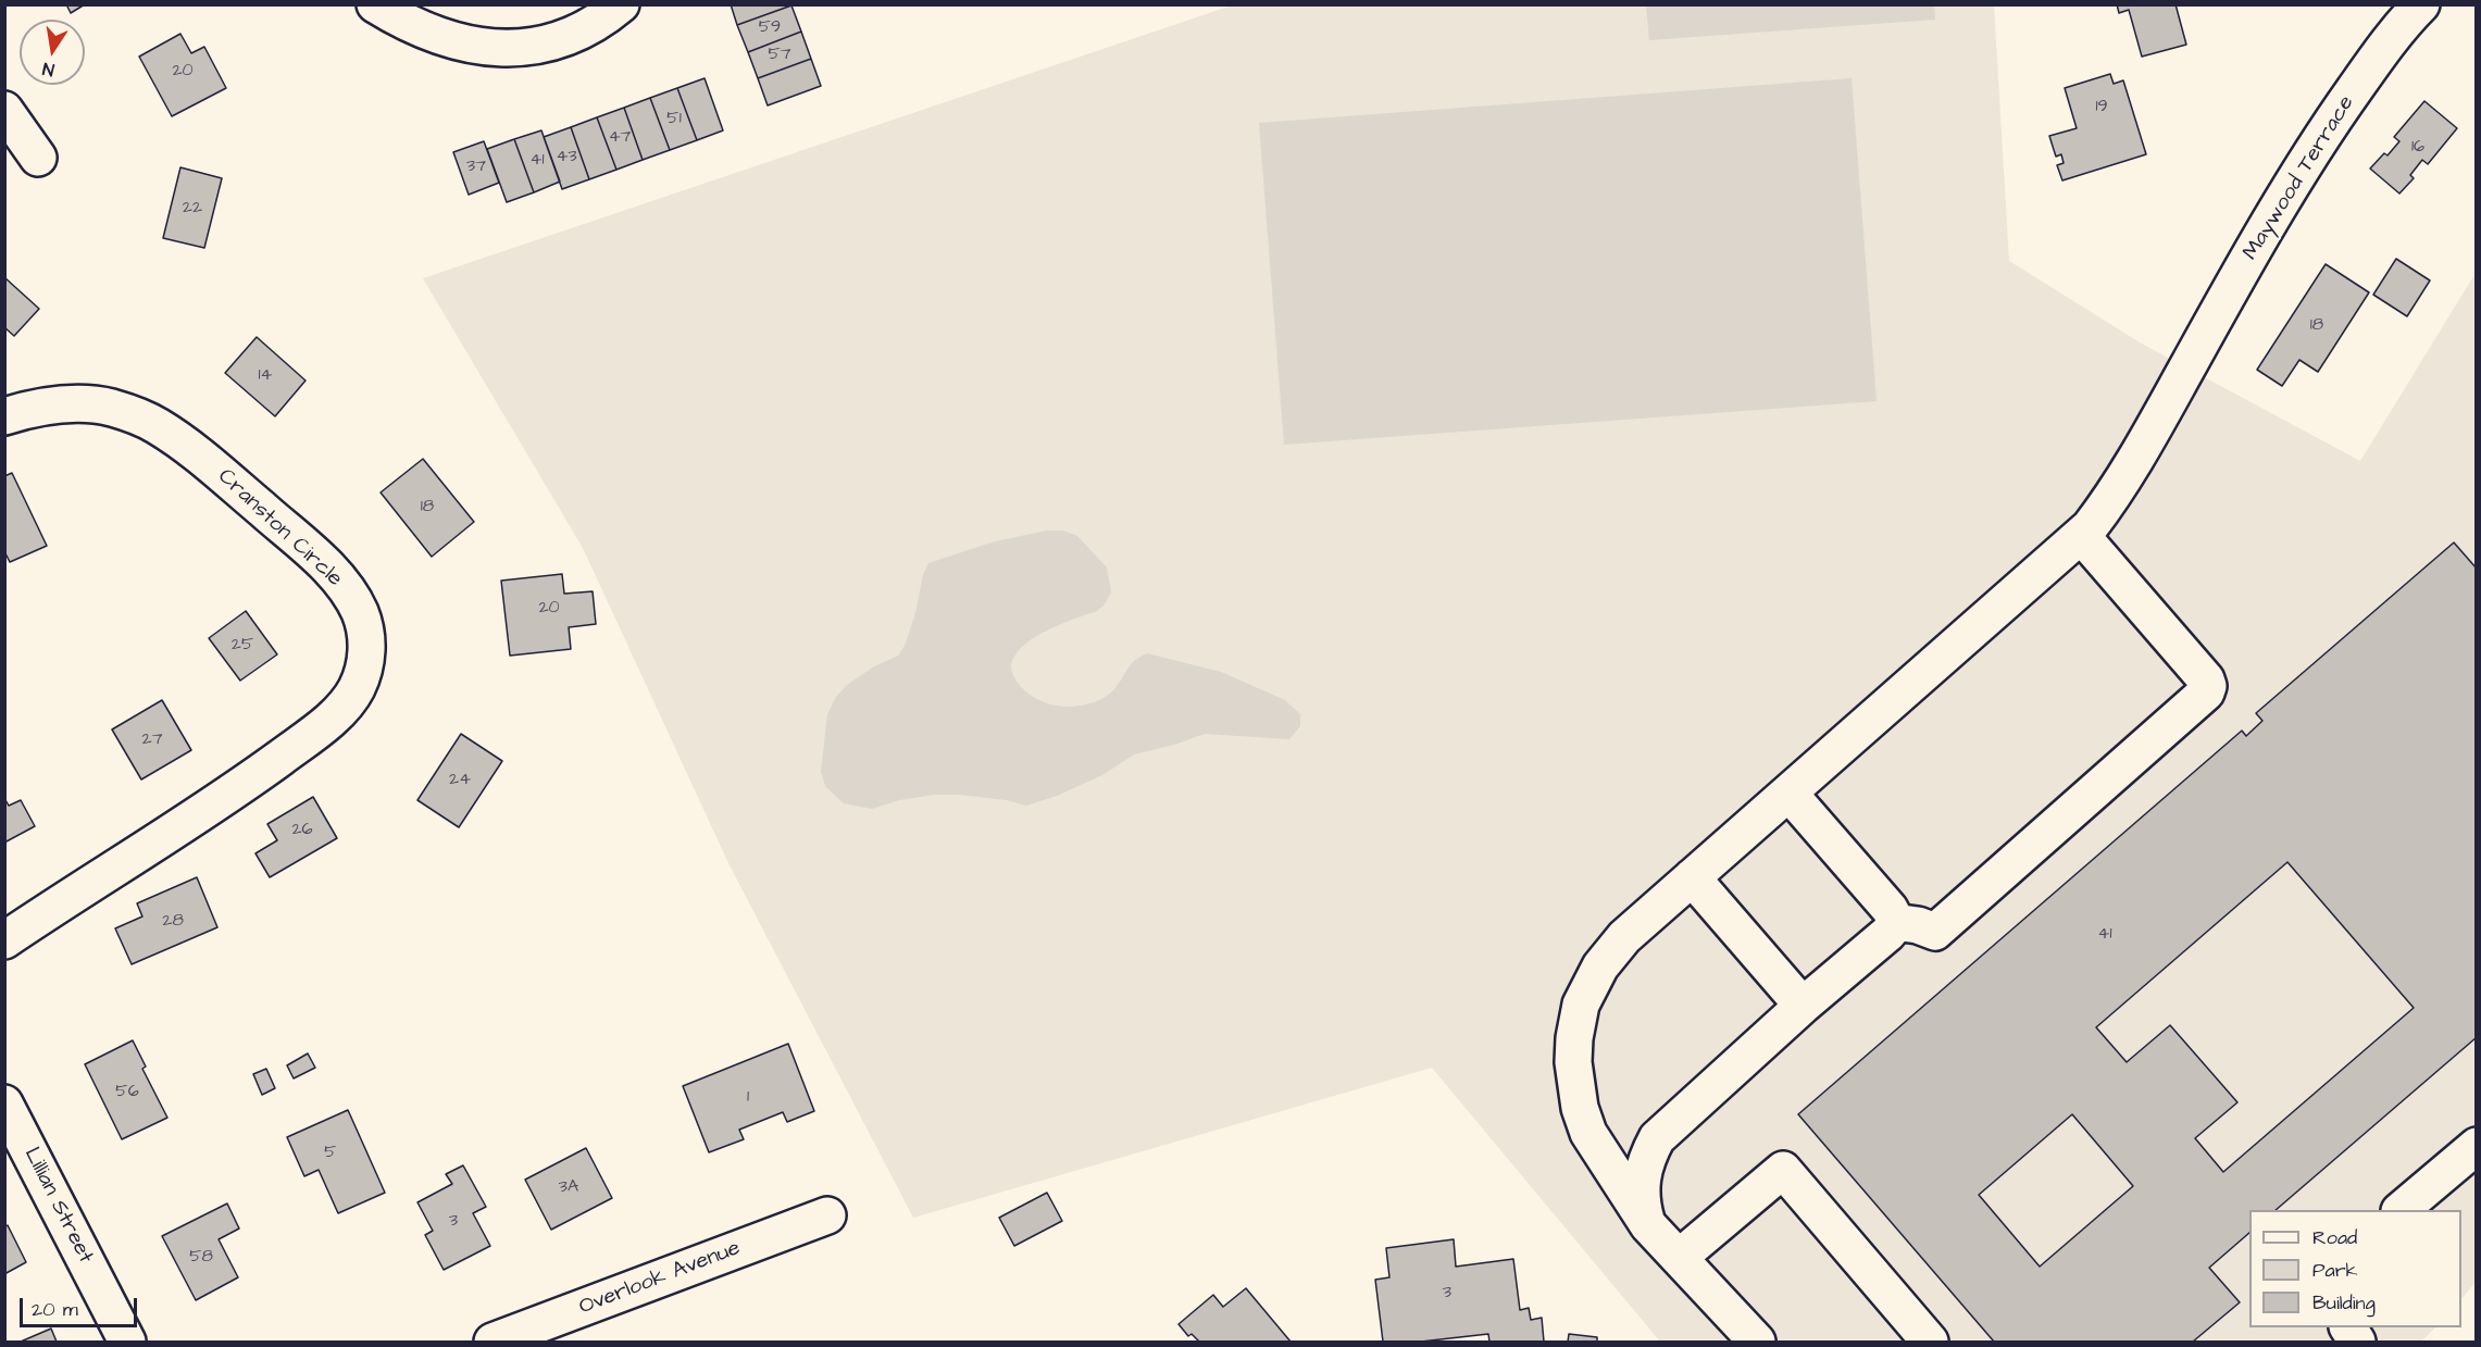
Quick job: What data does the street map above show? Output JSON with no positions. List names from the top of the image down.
{
  "streets": {
    "street": [
      "Maywood Terrace",
      "Cranston Circle",
      "Lillian Street",
      "Overlook Avenue"
    ]
  },
  "house_numbers": [
    "59",
    "57",
    "20",
    "19",
    "51",
    "47",
    "16",
    "43",
    "41",
    "37",
    "22",
    "18",
    "14",
    "18",
    "20",
    "25",
    "27",
    "24",
    "26",
    "28",
    "41",
    "56",
    "1",
    "5",
    "3A",
    "3",
    "58",
    "3"
  ],
  "legend": ["Road", "Park", "Building"],
  "scale_bar": "20 m",
  "north": "bottom"
}
